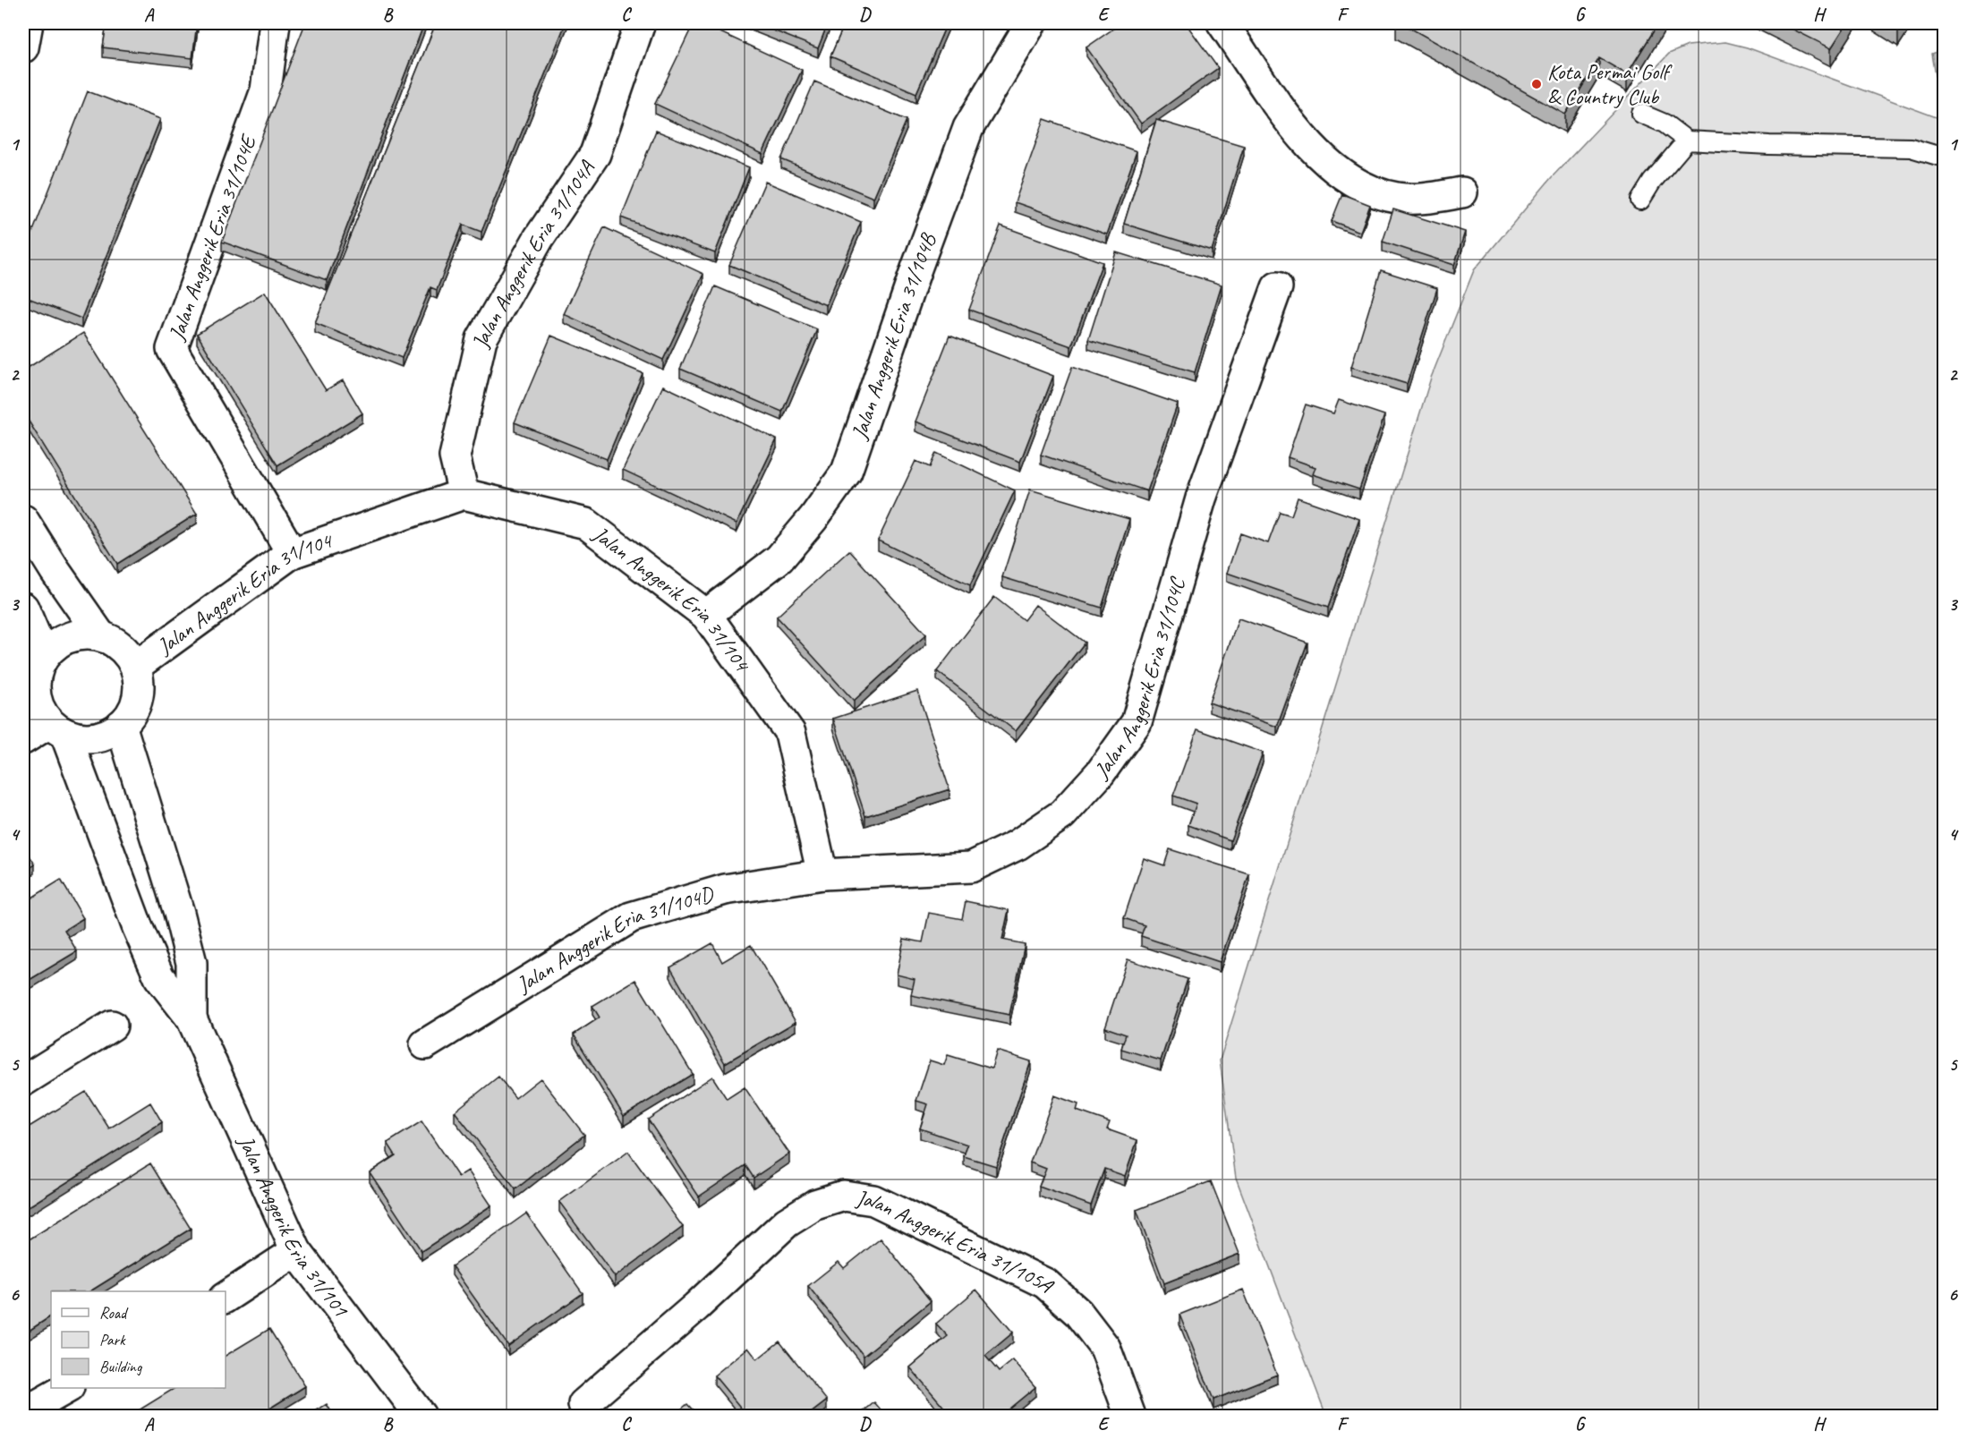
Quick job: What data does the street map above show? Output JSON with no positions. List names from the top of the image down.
{
  "streets": {
    "street": [
      "Jalan Anggerik Eria 31/104E",
      "Jalan Anggerik Eria 31/104A",
      "Jalan Anggerik Eria 31/104B",
      "Jalan Anggerik Eria 31/104",
      "Jalan Anggerik Eria 31/104C",
      "Jalan Anggerik Eria 31/104D",
      "Jalan Anggerik Eria 31/101",
      "Jalan Anggerik Eria 31/105A"
    ]
  },
  "crossings": [
    ["Jalan Anggerik Eria 31/104E", "Jalan Anggerik Eria 31/104"],
    ["Jalan Anggerik Eria 31/104A", "Jalan Anggerik Eria 31/104"],
    ["Jalan Anggerik Eria 31/104B", "Jalan Anggerik Eria 31/104"],
    ["Jalan Anggerik Eria 31/104", "Jalan Anggerik Eria 31/104C"],
    ["Jalan Anggerik Eria 31/104", "Jalan Anggerik Eria 31/104D"],
    ["Jalan Anggerik Eria 31/104", "Jalan Anggerik Eria 31/101"],
    ["Jalan Anggerik Eria 31/104C", "Jalan Anggerik Eria 31/104D"]
  ],
  "places": ["Kota Permai Golf & Country Club"],
  "legend": ["Road", "Park", "Building"],
  "grid": {
    "columns": [
      "A",
      "B",
      "C",
      "D",
      "E",
      "F",
      "G",
      "H"
    ],
    "rows": [
      "1",
      "2",
      "3",
      "4",
      "5",
      "6"
    ]
  }
}
